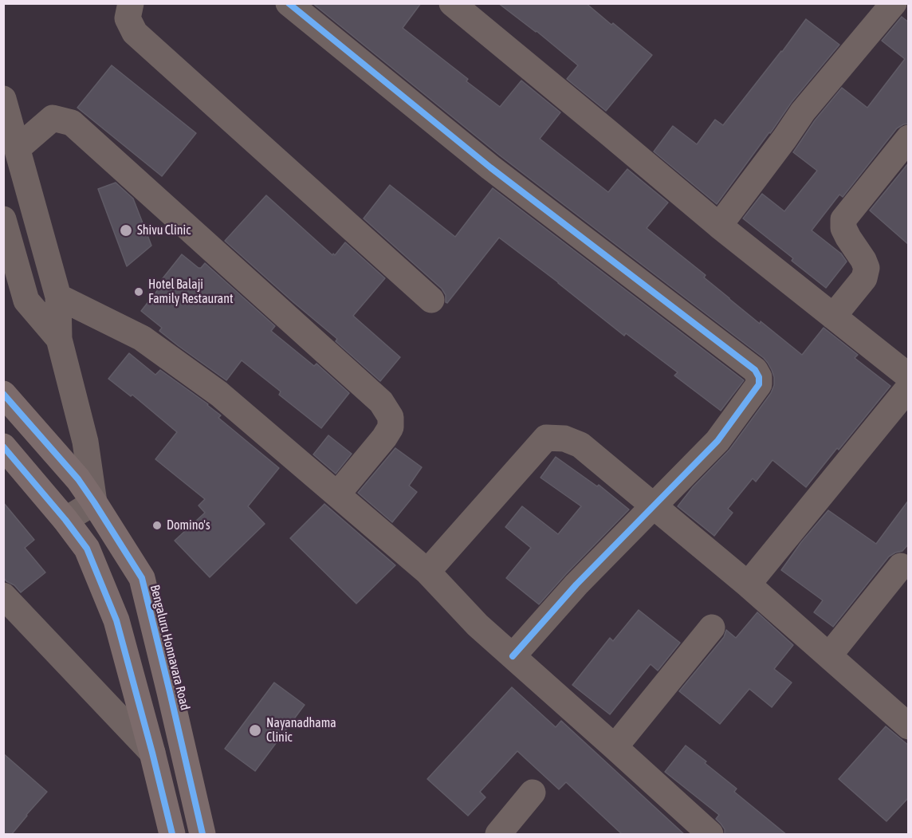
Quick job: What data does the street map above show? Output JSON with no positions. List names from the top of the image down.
{
  "streets": {
    "main road": ["Bengaluru Honnavara Road"]
  },
  "places": [
    "Shivu Clinic",
    "Hotel Balaji Family Restaurant",
    "Domino's",
    "Nayanadhama Clinic"
  ]
}
